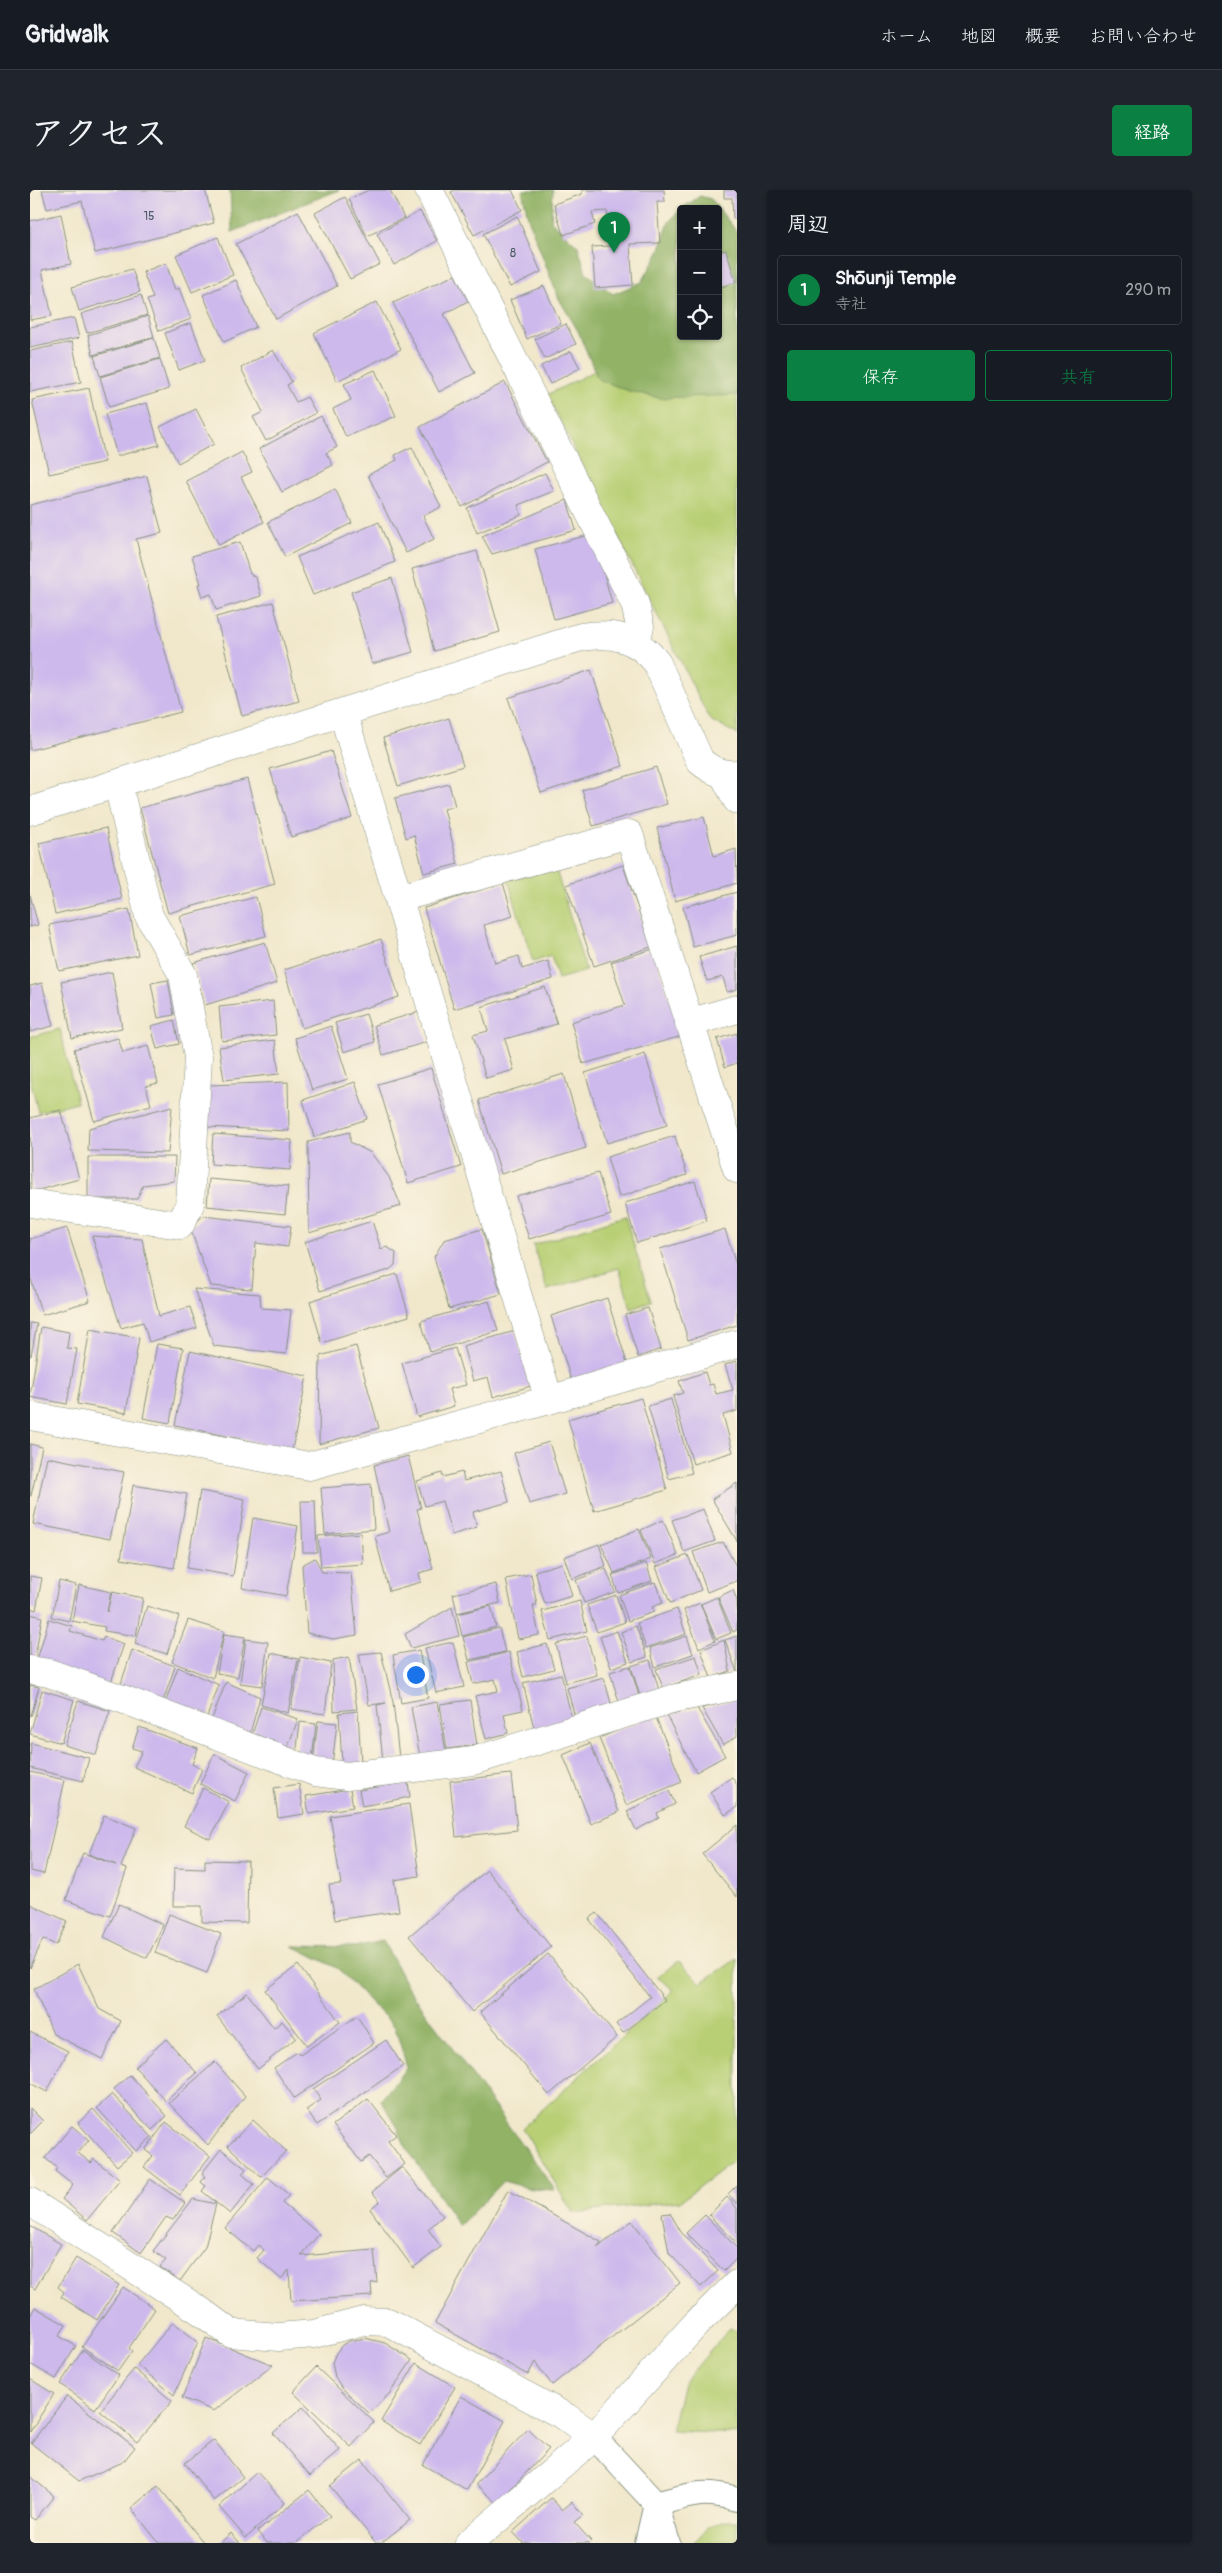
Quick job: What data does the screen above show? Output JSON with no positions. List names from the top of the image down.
{
  "house_numbers": ["15", "8"],
  "page": {
    "header": "Gridwalk",
    "nav": [
      "ホーム",
      "地図",
      "概要",
      "お問い合わせ"
    ],
    "title": "アクセス",
    "buttons": [
      "経路",
      ["保存", "共有"]
    ],
    "heading": "周辺",
    "map_buttons": ["+", "−"],
    "pins": "1",
    "list": [
      {
        "mark": "1",
        "name": "Shōunji Temple",
        "note": "寺社",
        "value": "290 m"
      }
    ]
  }
}
